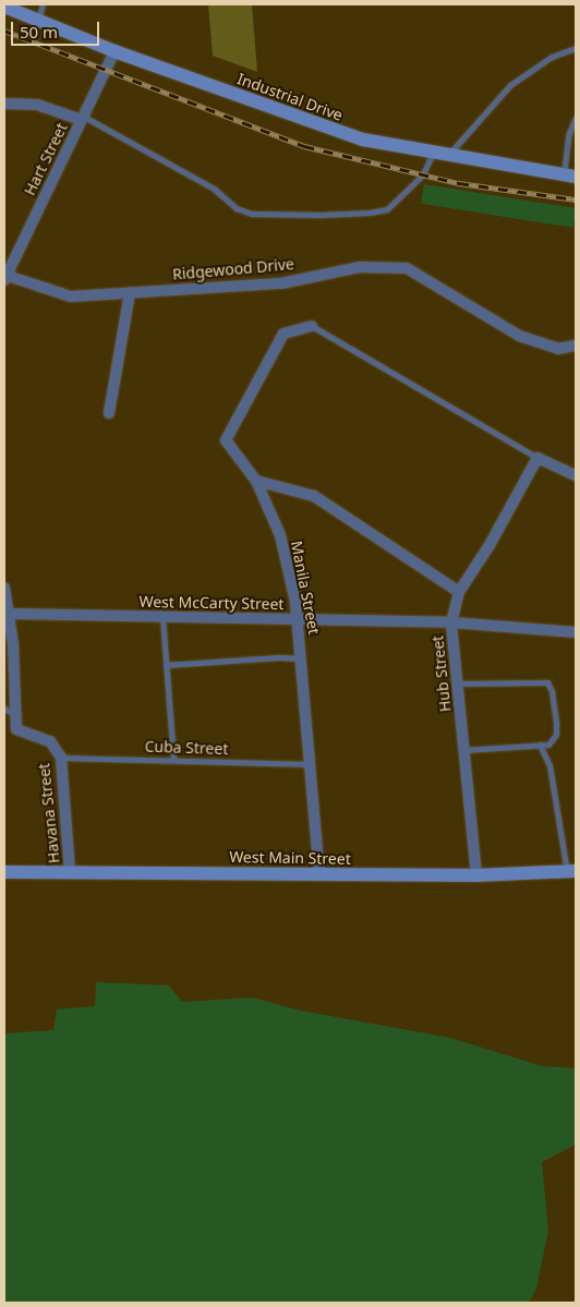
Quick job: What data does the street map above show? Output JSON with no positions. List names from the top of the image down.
{
  "streets": {
    "main road": ["Industrial Drive", "West Main Street"],
    "street": [
      "Hart Street",
      "Ridgewood Drive",
      "Manila Street",
      "West McCarty Street",
      "Hub Street",
      "Havana Street"
    ],
    "lane": ["Cuba Street"]
  },
  "crossings": [
    ["Industrial Drive", "Hart Street"],
    ["Hart Street", "Ridgewood Drive"],
    ["Manila Street", "West McCarty Street"],
    ["Manila Street", "Cuba Street"],
    ["Manila Street", "West Main Street"],
    ["West McCarty Street", "Hub Street"],
    ["West McCarty Street", "Havana Street"],
    ["Hub Street", "West Main Street"],
    ["Cuba Street", "Havana Street"],
    ["Havana Street", "West Main Street"]
  ],
  "scale_bar": "50 m"
}
